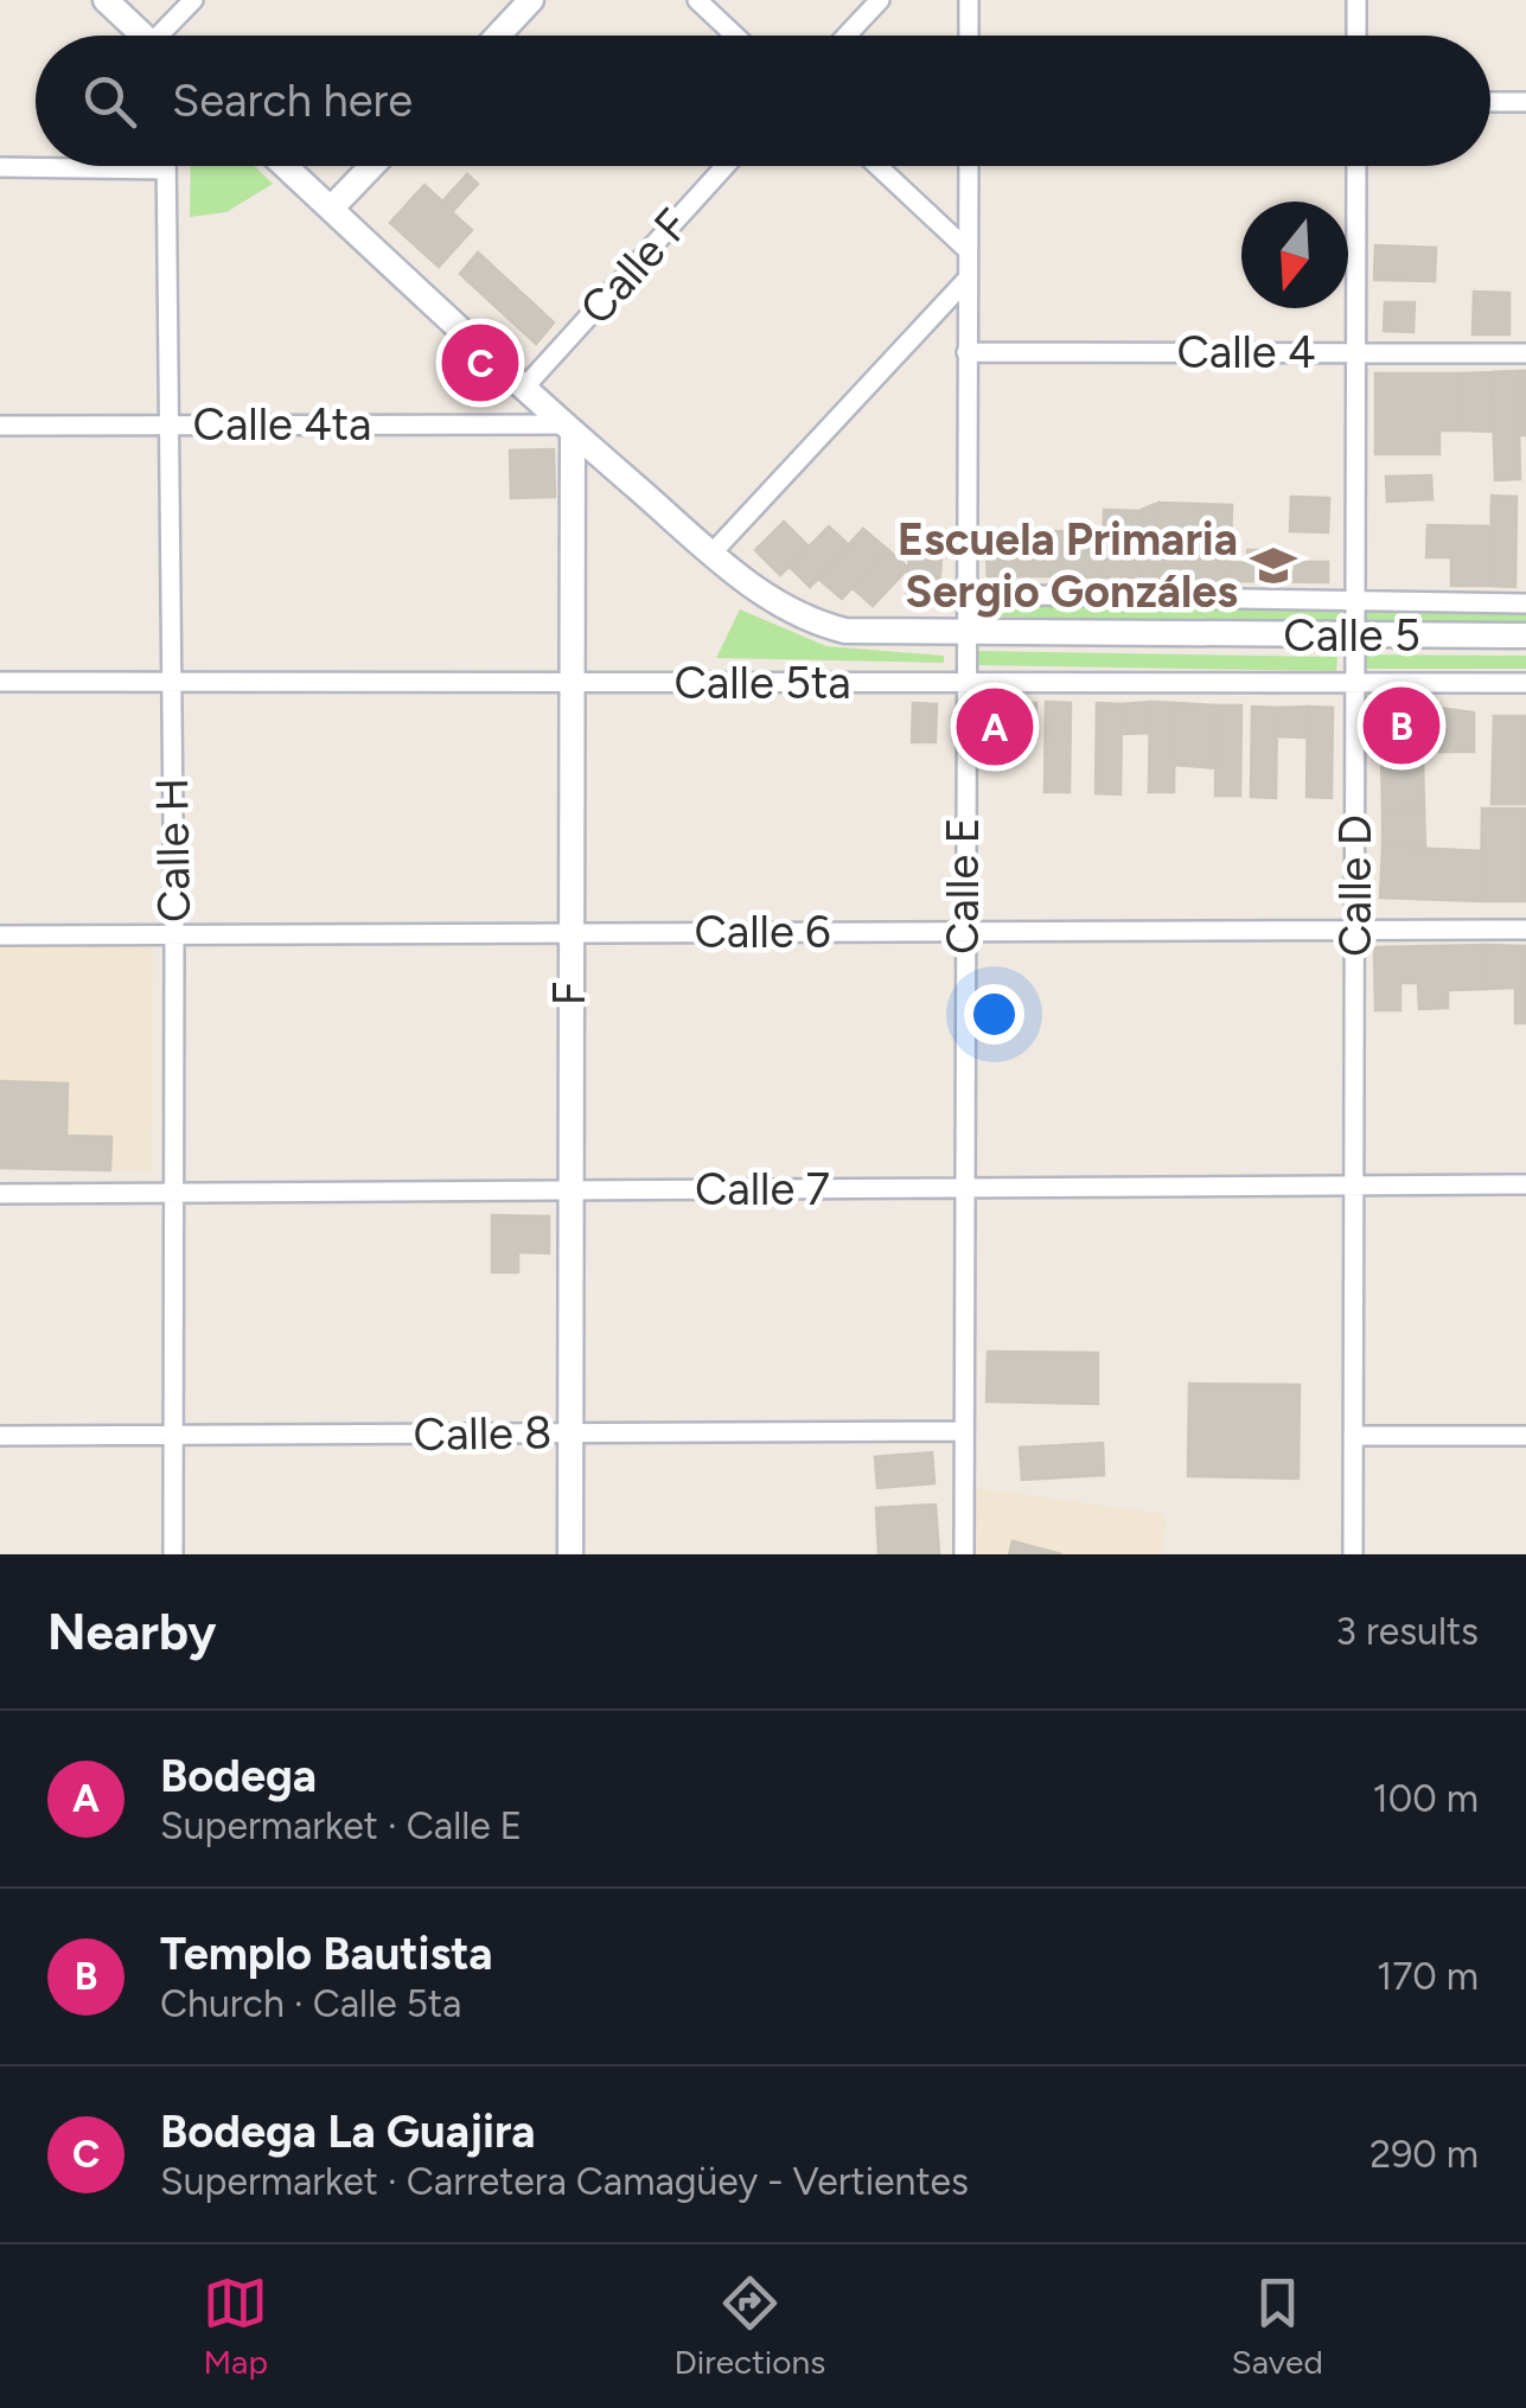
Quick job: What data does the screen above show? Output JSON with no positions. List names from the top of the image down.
{
  "streets": {
    "main road": ["Calle 5", "F"],
    "street": [
      "Calle F",
      "Calle 4",
      "Calle 4ta",
      "Calle 5ta",
      "Calle H",
      "Calle E",
      "Calle D",
      "Calle 6",
      "Calle 7",
      "Calle 8"
    ]
  },
  "crossings": [
    ["Calle F", "Calle 5"],
    ["Calle 4", "Calle E"],
    ["Calle 4", "Calle D"],
    ["Calle 4ta", "Calle 5"],
    ["Calle 4ta", "Calle H"],
    ["Calle 4ta", "F"],
    ["Calle 5", "Calle E"],
    ["Calle 5", "Calle D"],
    ["Calle 5", "F"],
    ["Calle 5ta", "Calle H"],
    ["Calle 5ta", "Calle E"],
    ["Calle 5ta", "Calle D"],
    ["Calle 5ta", "F"],
    ["Calle H", "Calle 6"],
    ["Calle H", "Calle 7"],
    ["Calle H", "Calle 8"],
    ["Calle E", "Calle 6"],
    ["Calle E", "Calle 7"],
    ["Calle E", "Calle 8"],
    ["Calle D", "Calle 6"],
    ["Calle D", "Calle 7"],
    ["Calle 6", "F"],
    ["F", "Calle 7"],
    ["F", "Calle 8"]
  ],
  "places": {
    "school or university": ["Escuela Primaria Sergio Gonzáles"]
  },
  "north": "bottom",
  "page": {
    "search": "Search here",
    "pins": ["C", "B", "A"],
    "heading": ["Nearby", "3 results"],
    "list": [
      {
        "mark": "A",
        "name": "Bodega",
        "note": "Supermarket · Calle E",
        "value": "100 m"
      },
      {
        "mark": "B",
        "name": "Templo Bautista",
        "note": "Church · Calle 5ta",
        "value": "170 m"
      },
      {
        "mark": "C",
        "name": "Bodega La Guajira",
        "note": "Supermarket · Carretera Camagüey - Vertientes",
        "value": "290 m"
      }
    ],
    "nav": ["Map", "Directions", "Saved"]
  }
}
